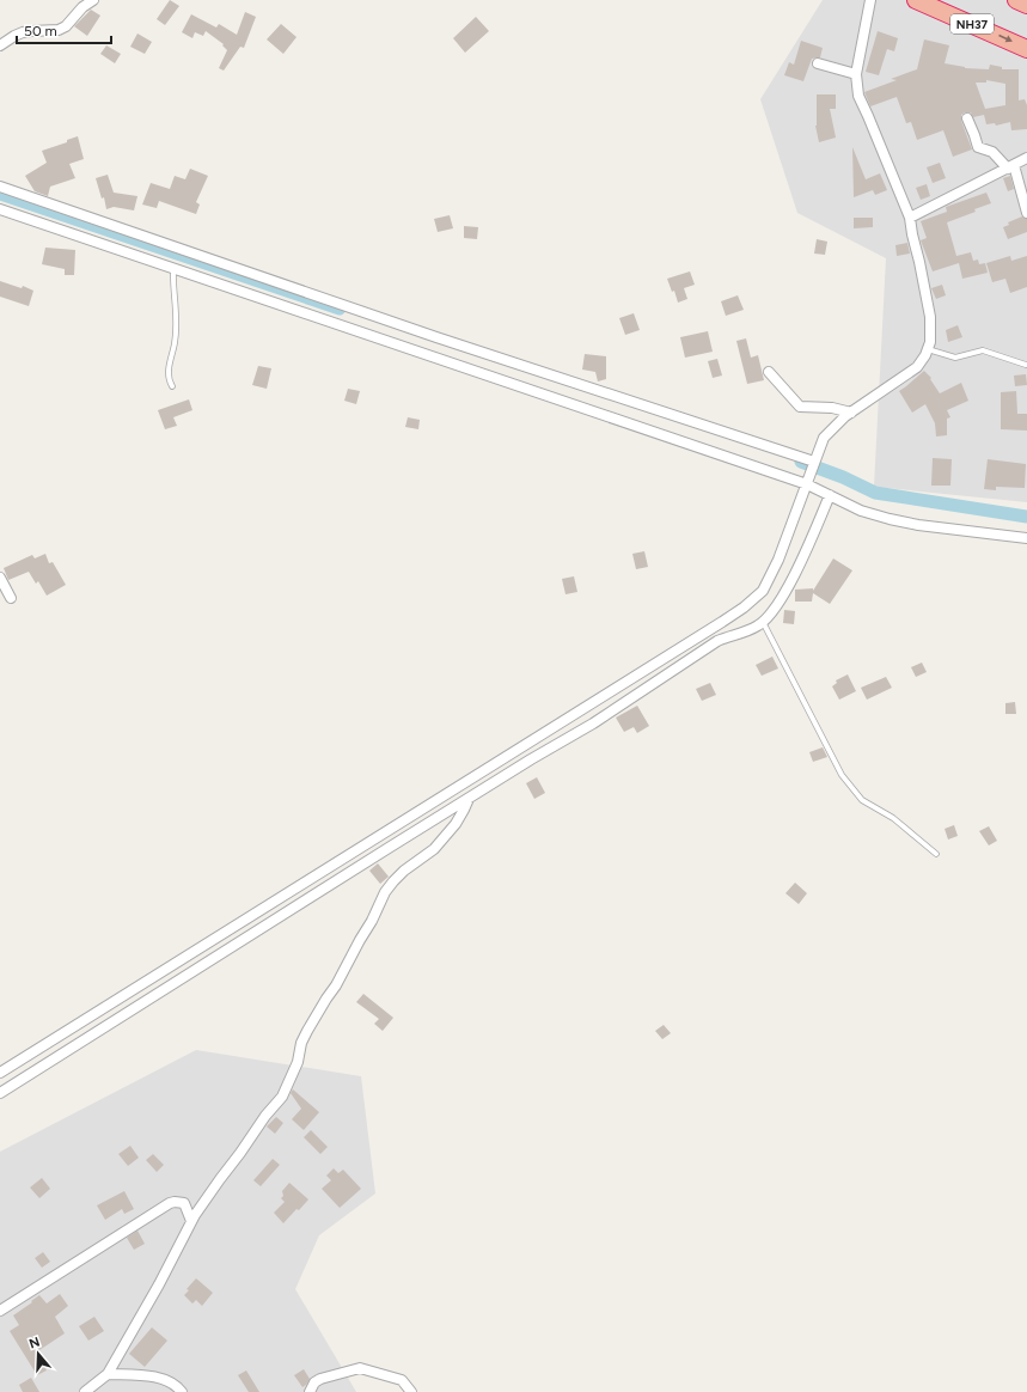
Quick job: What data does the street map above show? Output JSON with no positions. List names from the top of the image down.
{
  "streets": {
    "highway": ["NH37"]
  },
  "scale_bar": "50 m",
  "north": "top"
}
